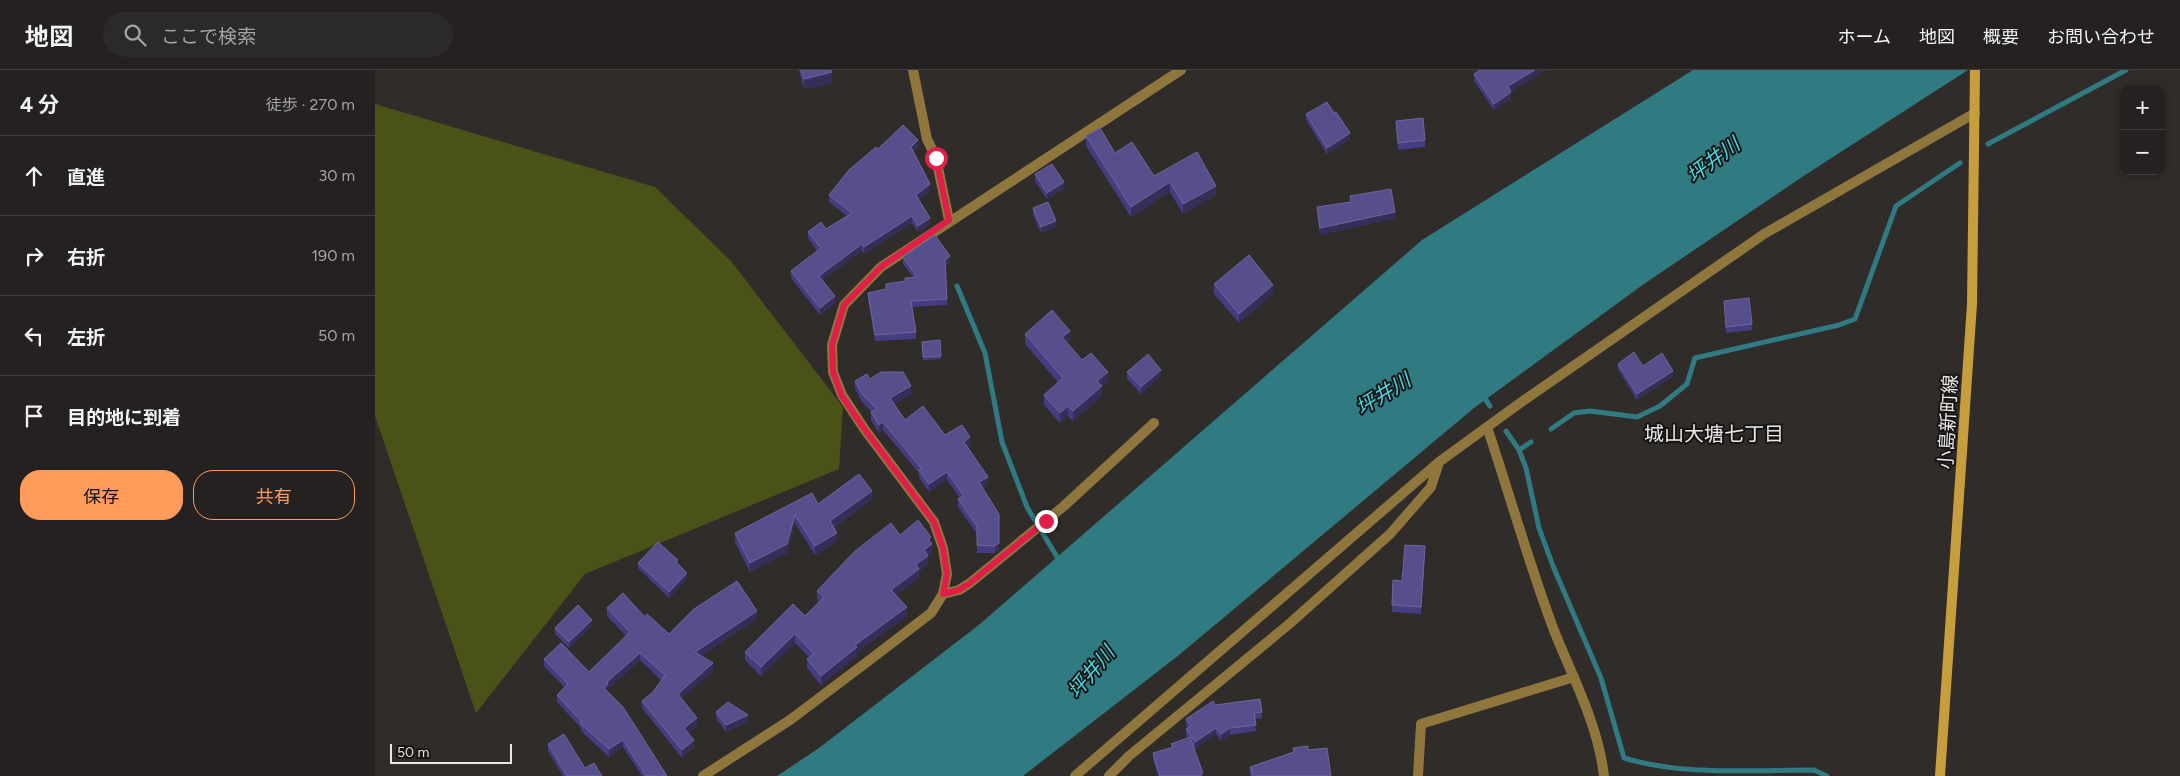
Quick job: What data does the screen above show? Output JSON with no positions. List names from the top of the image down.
{
  "streets": {
    "main road": ["小島新町線"]
  },
  "districts": ["城山大塘七丁目"],
  "water": ["坪井川"],
  "scale_bar": "50 m",
  "page": {
    "header": "地図",
    "search": "ここで検索",
    "nav": [
      "ホーム",
      "地図",
      "概要",
      "お問い合わせ"
    ],
    "heading": ["4 分", "徒歩 · 270 m"],
    "map_buttons": ["+", "−"],
    "list": [
      ["直進", "30 m"],
      ["右折", "190 m"],
      ["左折", "50 m"],
      "目的地に到着"
    ],
    "buttons": ["保存", "共有"],
    "scale": "50 m"
  }
}
